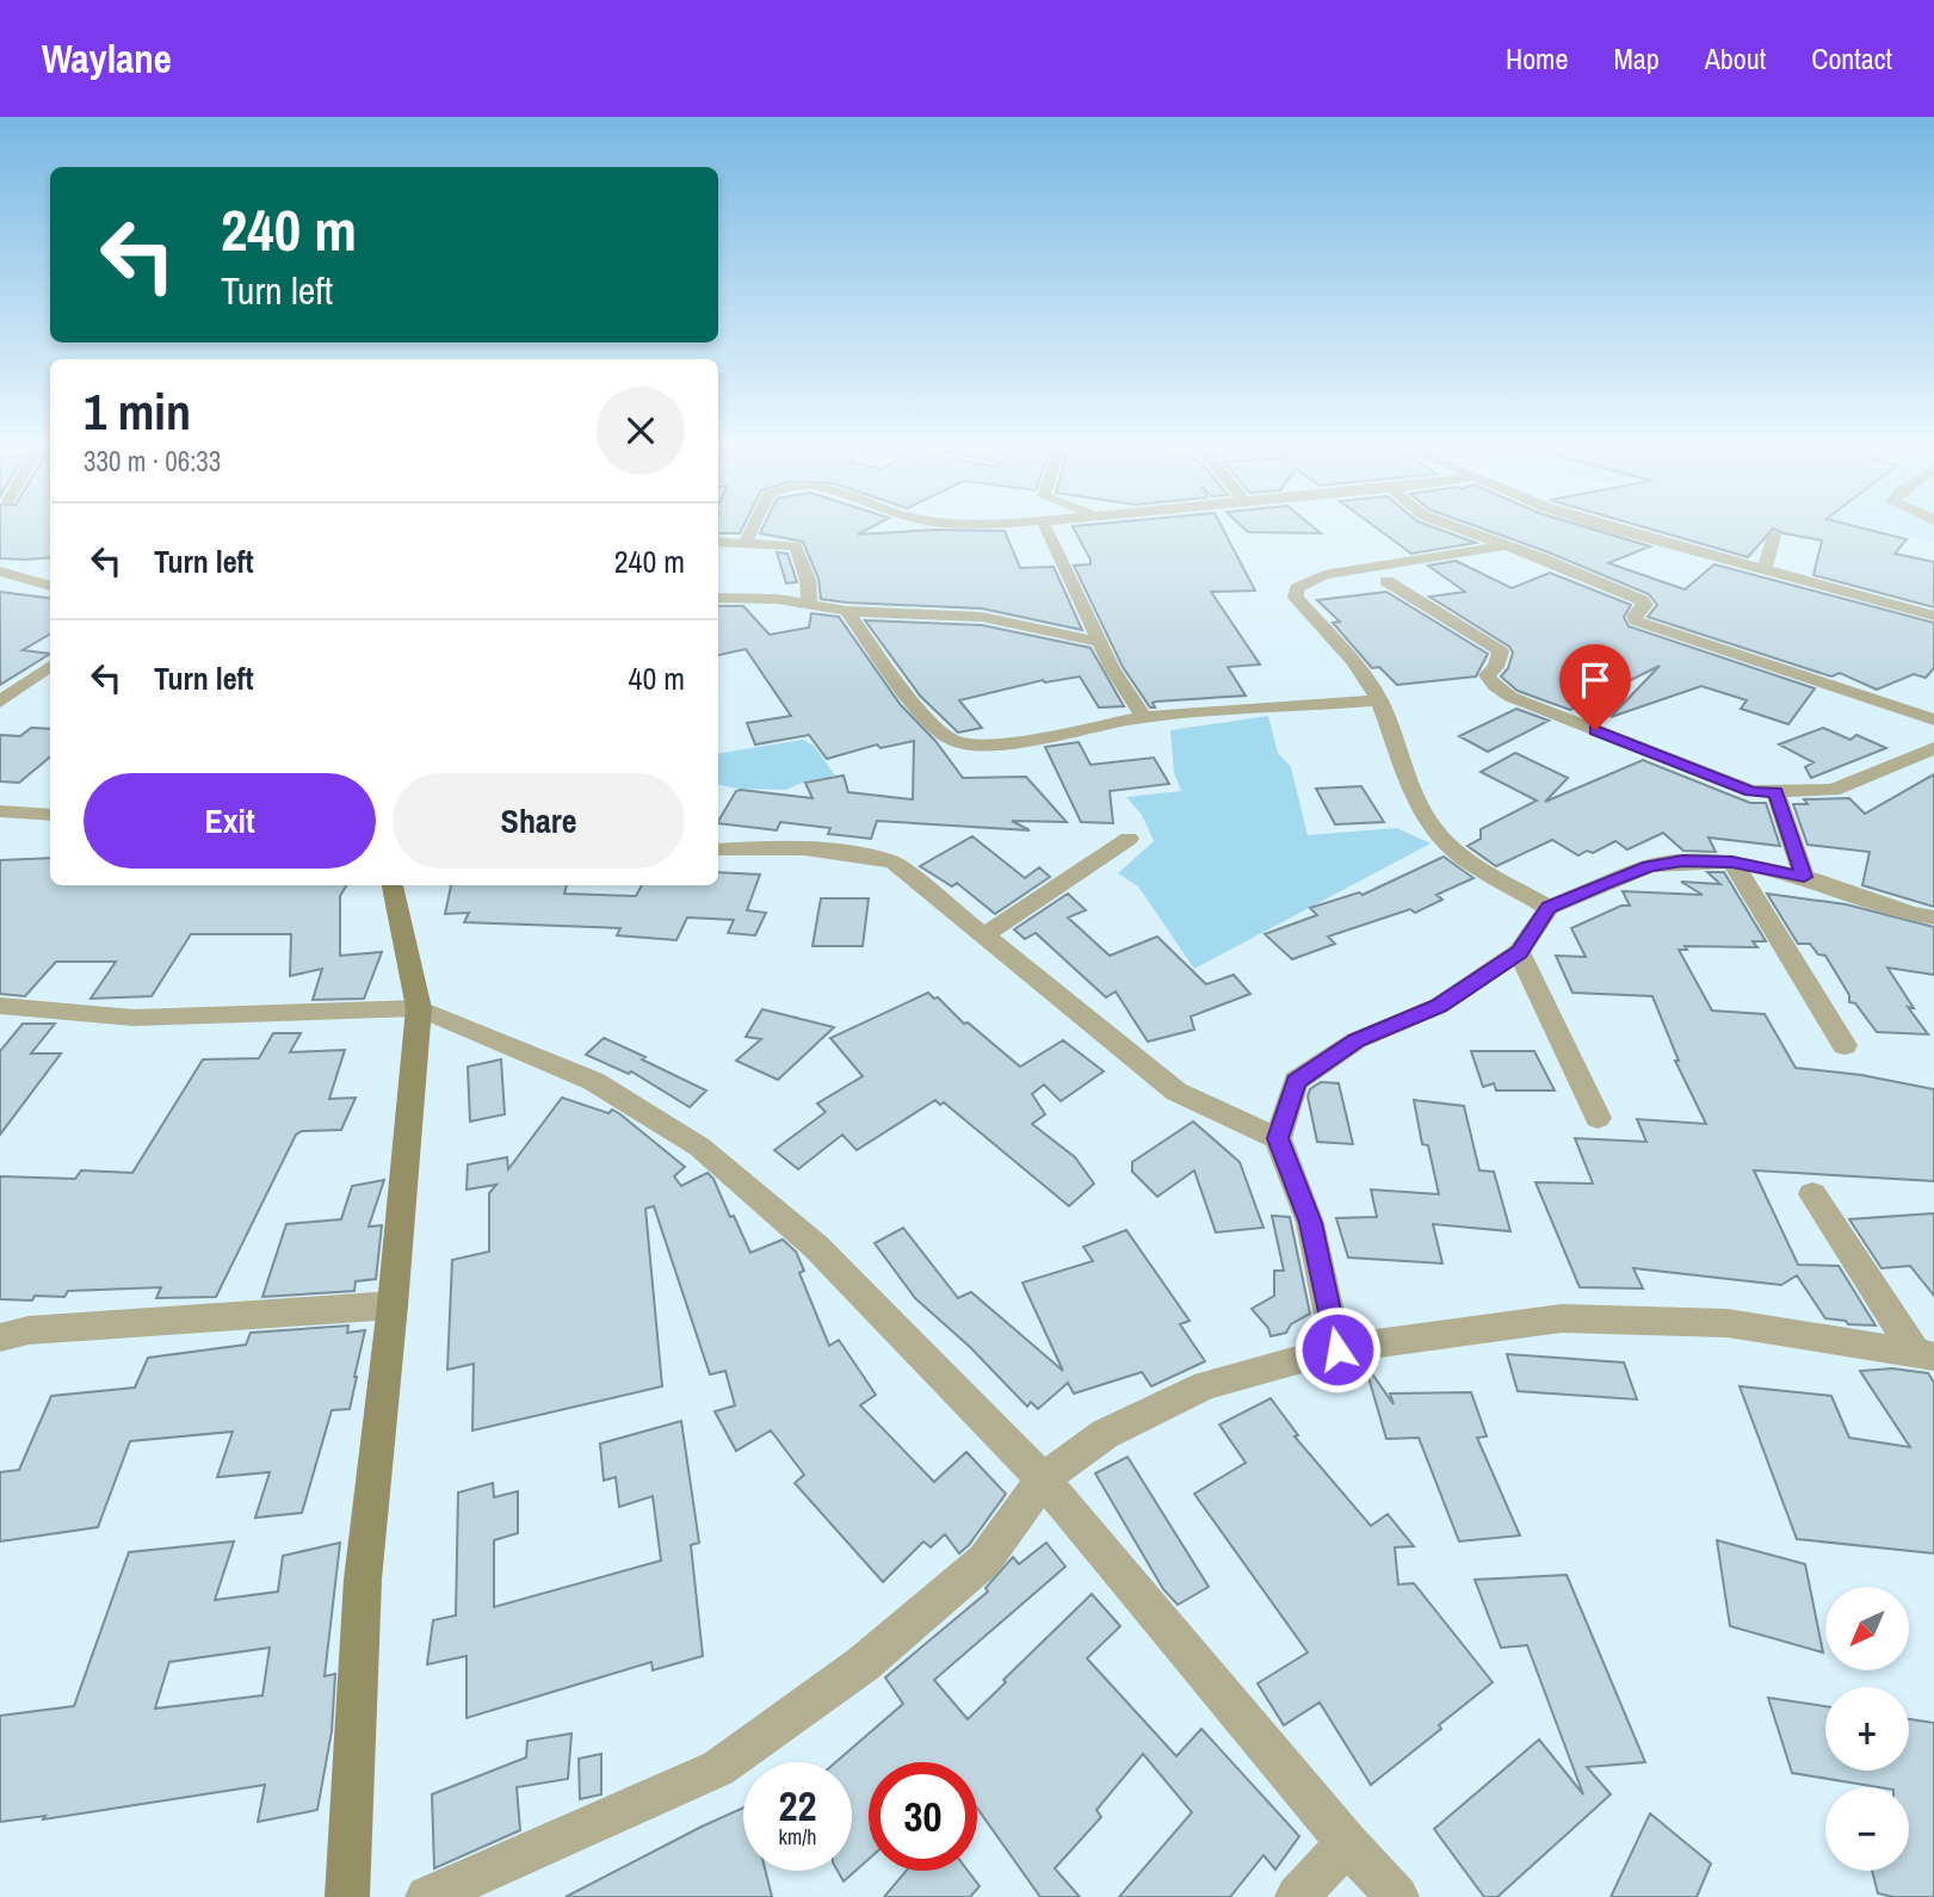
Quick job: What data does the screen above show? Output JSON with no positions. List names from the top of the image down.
{
  "north": "bottom left",
  "page": {
    "header": "Waylane",
    "nav": [
      "Home",
      "Map",
      "About",
      "Contact"
    ],
    "turn": ["240 m", "Turn left"],
    "heading": ["1 min", "330 m · 06:33"],
    "list": [
      {
        "name": "Turn left",
        "value": "240 m"
      },
      {
        "name": "Turn left",
        "value": "40 m"
      }
    ],
    "buttons": ["Exit", "Share"],
    "map_buttons": ["+", "−"],
    "speed": "22 km/h",
    "limit": "30"
  }
}
